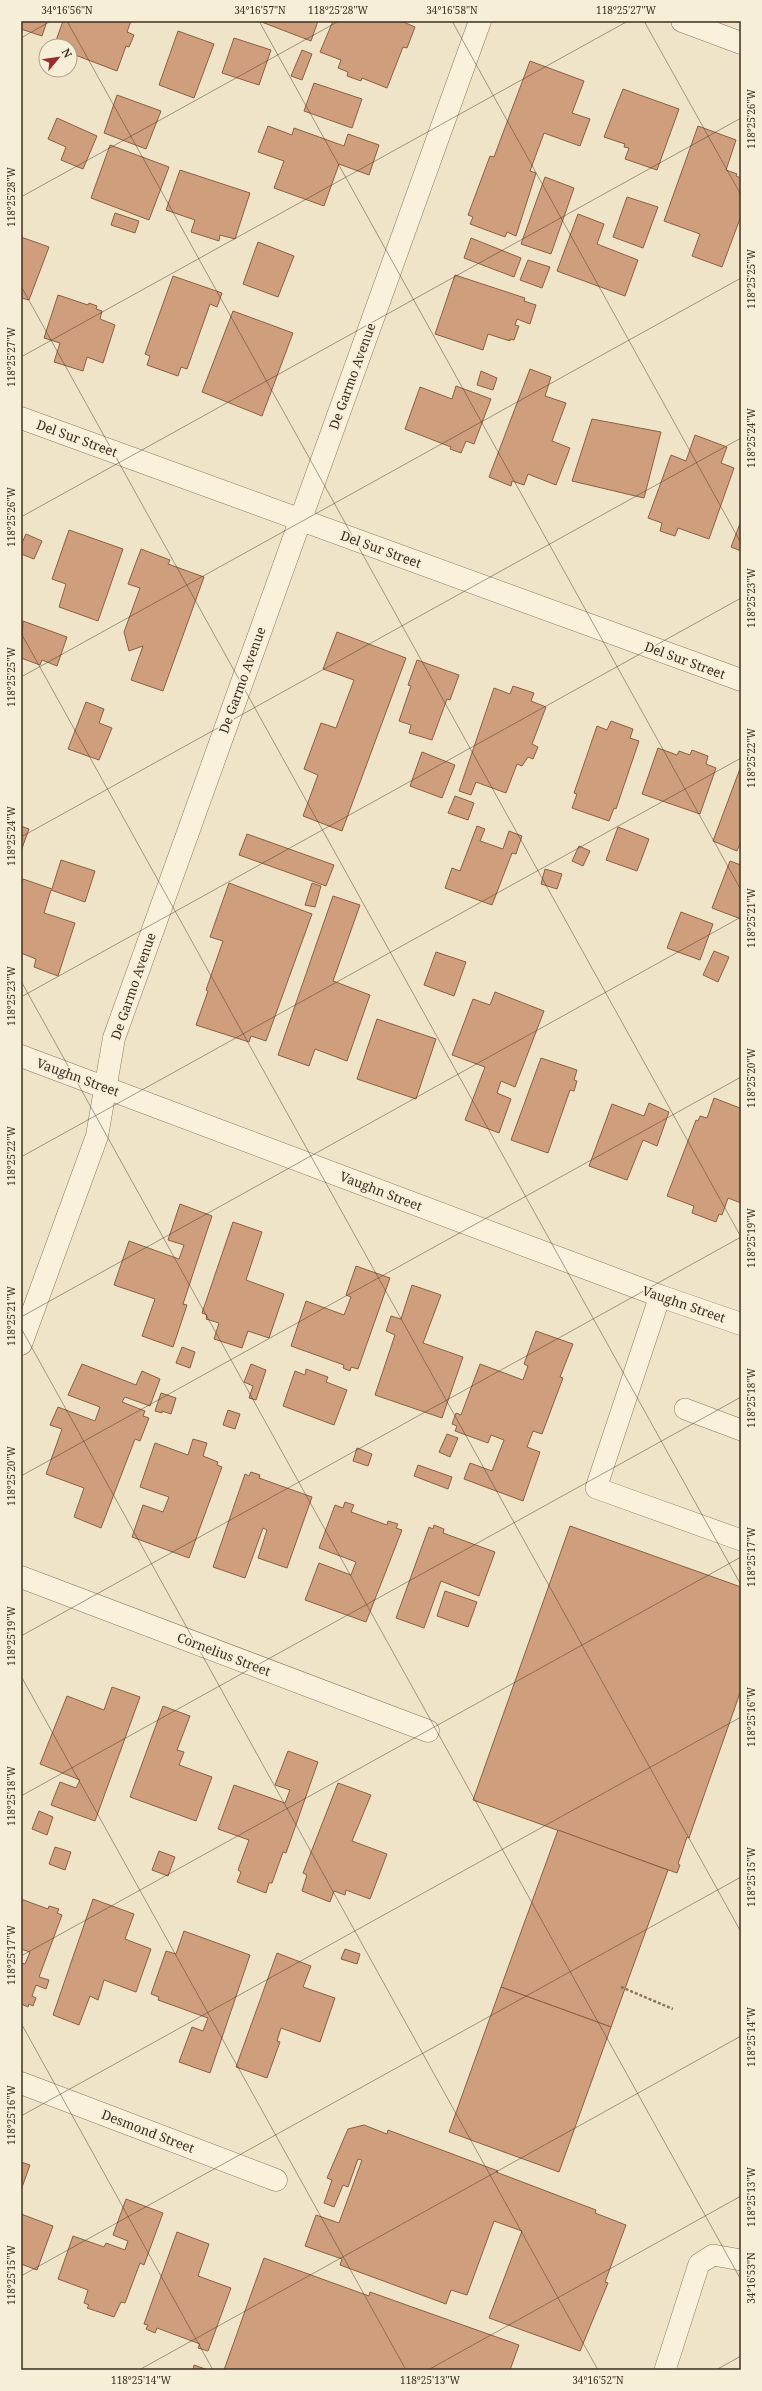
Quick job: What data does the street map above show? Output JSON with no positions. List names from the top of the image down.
{
  "streets": {
    "street": [
      "De Garmo Avenue",
      "Del Sur Street",
      "Vaughn Street",
      "Cornelius Street",
      "Desmond Street"
    ]
  },
  "crossings": [
    ["De Garmo Avenue", "Del Sur Street"],
    ["De Garmo Avenue", "Vaughn Street"]
  ],
  "north": "top right",
  "coordinates": [
    "34°16'56\"N",
    "34°16'57\"N",
    "118°25'28\"W",
    "34°16'58\"N",
    "118°25'27\"W",
    "118°25'26\"W",
    "118°25'25\"W",
    "118°25'24\"W",
    "118°25'23\"W",
    "118°25'22\"W",
    "118°25'21\"W",
    "118°25'20\"W",
    "118°25'19\"W",
    "118°25'18\"W",
    "118°25'17\"W",
    "118°25'16\"W",
    "118°25'15\"W",
    "118°25'14\"W",
    "118°25'13\"W",
    "34°16'53\"N",
    "34°16'52\"N"
  ]
}
